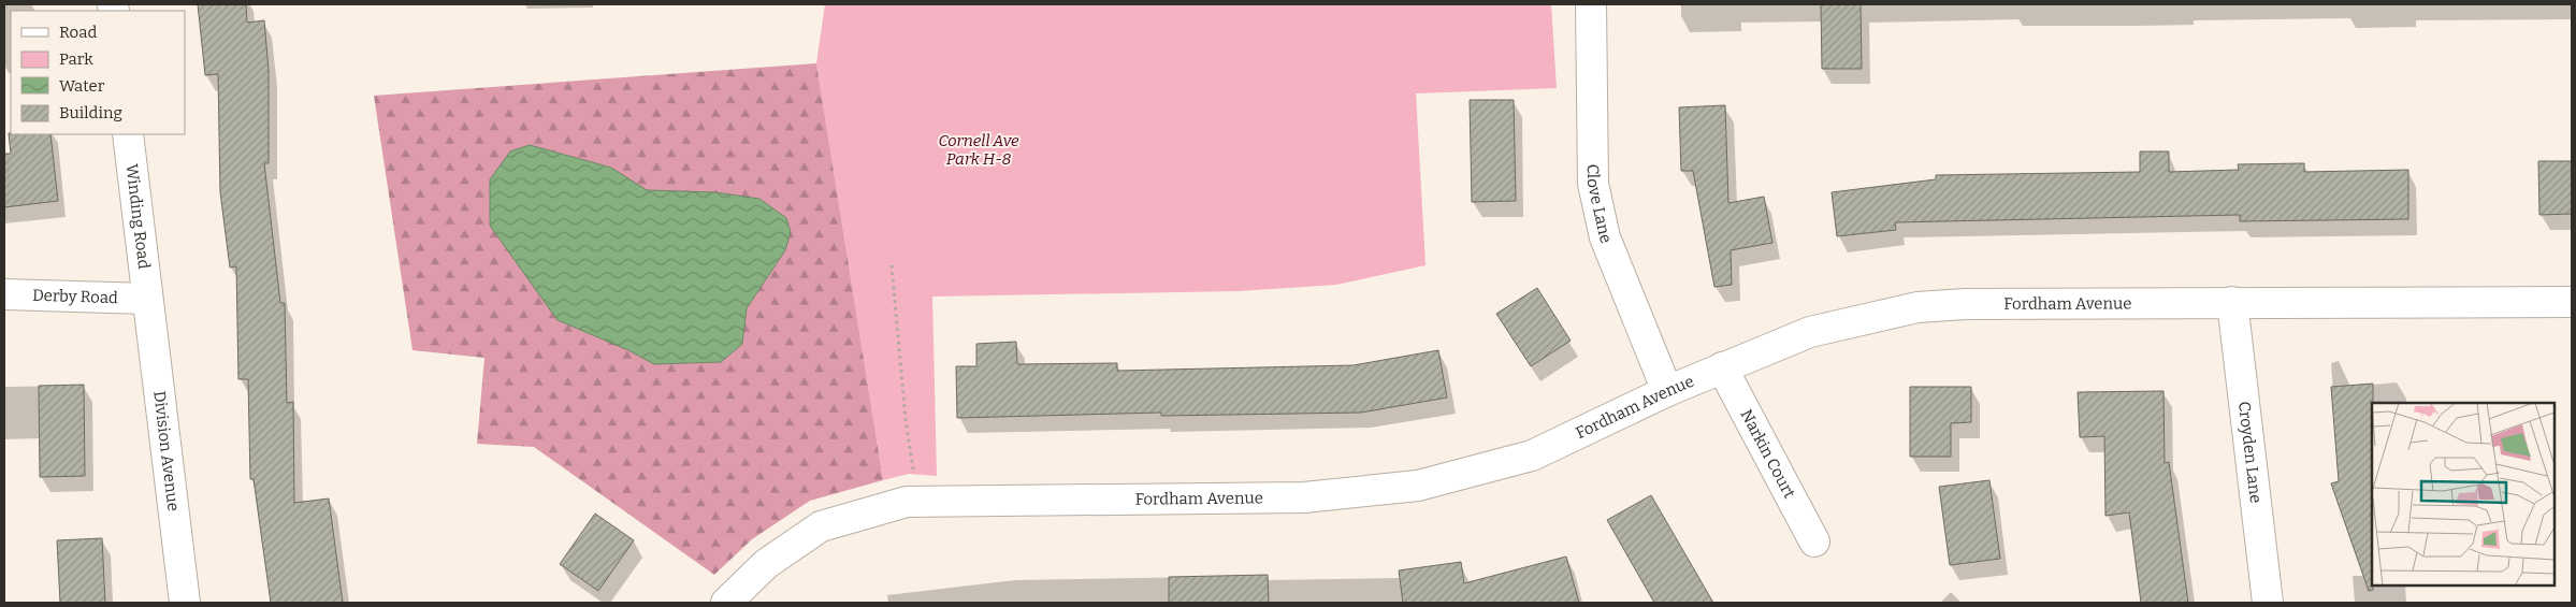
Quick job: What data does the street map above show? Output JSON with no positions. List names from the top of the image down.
{
  "streets": {
    "street": [
      "Clove Lane",
      "Winding Road",
      "Derby Road",
      "Fordham Avenue",
      "Division Avenue",
      "Croyden Lane",
      "Narkin Court"
    ]
  },
  "crossings": [
    ["Clove Lane", "Fordham Avenue"],
    ["Winding Road", "Derby Road"],
    ["Winding Road", "Division Avenue"],
    ["Derby Road", "Division Avenue"],
    ["Fordham Avenue", "Croyden Lane"],
    ["Fordham Avenue", "Narkin Court"]
  ],
  "parks": ["Cornell Ave Park H-8"],
  "legend": [
    "Road",
    "Park",
    "Water",
    "Building"
  ]
}
